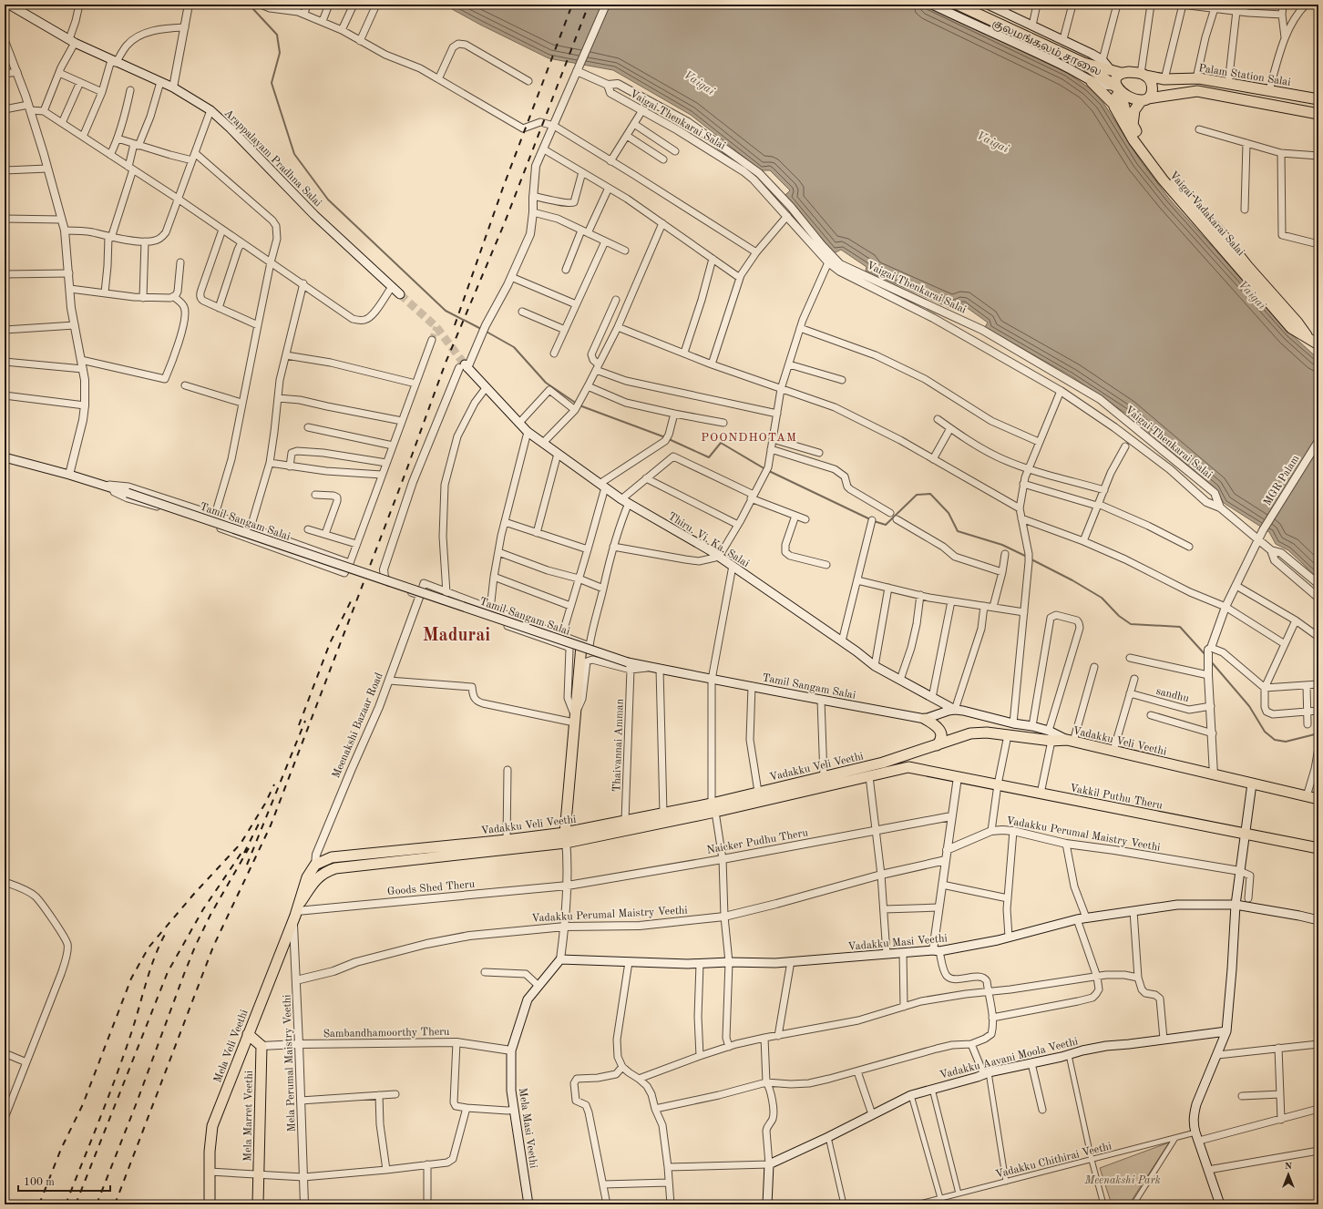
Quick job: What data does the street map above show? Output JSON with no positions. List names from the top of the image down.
{
  "streets": {
    "main road": [
      "குலமங்கலம் சாலை",
      "Palam Station Salai",
      "Arappalayam Pradhna Salai",
      "Vaigai Vadakarai Salai",
      "Tamil Sangam Salai",
      "Thiru. Vi. Ka. Salai",
      "Vadakku Veli Veethi",
      "Vakkil Puthu Theru",
      "Vadakku Masi Veethi",
      "Mela Veli Veethi",
      "Vadakku Aavani Moola Veethi",
      "Mela Marret Veethi",
      "Mela Masi Veethi"
    ],
    "street": [
      "Vaigai Thenkarai Salai",
      "MGR Palam",
      "sandhu",
      "Meenakshi Bazaar Road",
      "Thaivannai Amman",
      "Vadakku Perumal Maistry Veethi",
      "Naicker Pudhu Theru",
      "Goods Shed Theru",
      "Sambandhamoorthy Theru",
      "Mela Perumal Maistry Veethi",
      "Vadakku Chithirai Veethi"
    ]
  },
  "crossings": [
    ["குலமங்கலம் சாலை", "Palam Station Salai"],
    ["குலமங்கலம் சாலை", "Vaigai Vadakarai Salai"],
    ["Vaigai Thenkarai Salai", "MGR Palam"],
    ["MGR Palam", "sandhu"],
    ["MGR Palam", "Vadakku Veli Veethi"],
    ["Tamil Sangam Salai", "Thaivannai Amman"],
    ["Meenakshi Bazaar Road", "Vadakku Veli Veethi"],
    ["Meenakshi Bazaar Road", "Mela Veli Veethi"],
    ["Vadakku Veli Veethi", "Thaivannai Amman"],
    ["Vadakku Veli Veethi", "Vakkil Puthu Theru"],
    ["Vadakku Veli Veethi", "Mela Veli Veethi"],
    ["Vadakku Perumal Maistry Veethi", "Mela Perumal Maistry Veethi"],
    ["Naicker Pudhu Theru", "Goods Shed Theru"],
    ["Goods Shed Theru", "Mela Veli Veethi"],
    ["Vadakku Masi Veethi", "Mela Masi Veethi"],
    ["Sambandhamoorthy Theru", "Mela Perumal Maistry Veethi"],
    ["Sambandhamoorthy Theru", "Mela Marret Veethi"],
    ["Sambandhamoorthy Theru", "Mela Masi Veethi"],
    ["Mela Veli Veethi", "Mela Perumal Maistry Veethi"]
  ],
  "districts": ["POONDHOTAM", "Madurai"],
  "water": ["Vaigai"],
  "parks": ["Meenakshi Park"],
  "scale_bar": "100 m",
  "north": "top"
}
